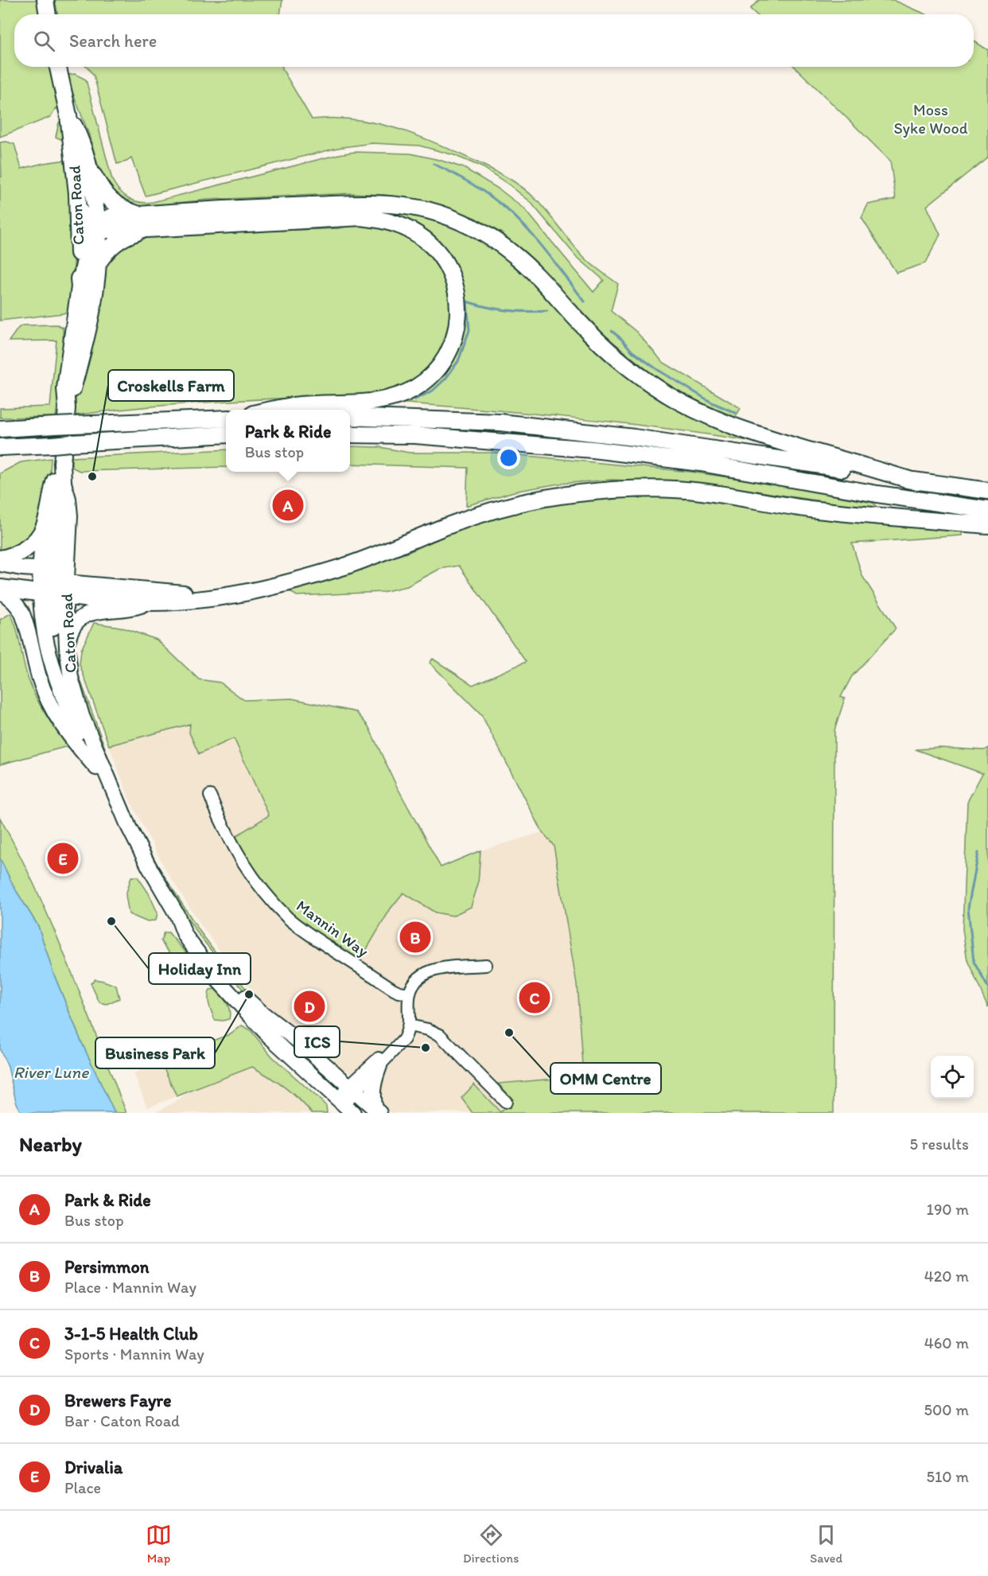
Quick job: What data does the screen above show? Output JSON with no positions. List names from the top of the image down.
{
  "streets": {
    "highway": ["Caton Road"],
    "street": ["Mannin Way"]
  },
  "water": ["River Lune"],
  "parks": ["Moss Syke Wood"],
  "places": [
    "Croskells Farm",
    "Holiday Inn",
    "Business Park",
    "OMM Centre",
    "ICS"
  ],
  "page": {
    "search": "Search here",
    "popup": ["Park & Ride", "Bus stop"],
    "pins": [
      "A",
      "E",
      "B",
      "C",
      "D"
    ],
    "heading": ["Nearby", "5 results"],
    "list": [
      {
        "mark": "A",
        "name": "Park & Ride",
        "note": "Bus stop",
        "value": "190 m"
      },
      {
        "mark": "B",
        "name": "Persimmon",
        "note": "Place · Mannin Way",
        "value": "420 m"
      },
      {
        "mark": "C",
        "name": "3-1-5 Health Club",
        "note": "Sports · Mannin Way",
        "value": "460 m"
      },
      {
        "mark": "D",
        "name": "Brewers Fayre",
        "note": "Bar · Caton Road",
        "value": "500 m"
      },
      {
        "mark": "E",
        "name": "Drivalia",
        "note": "Place",
        "value": "510 m"
      }
    ],
    "nav": ["Map", "Directions", "Saved"]
  }
}
